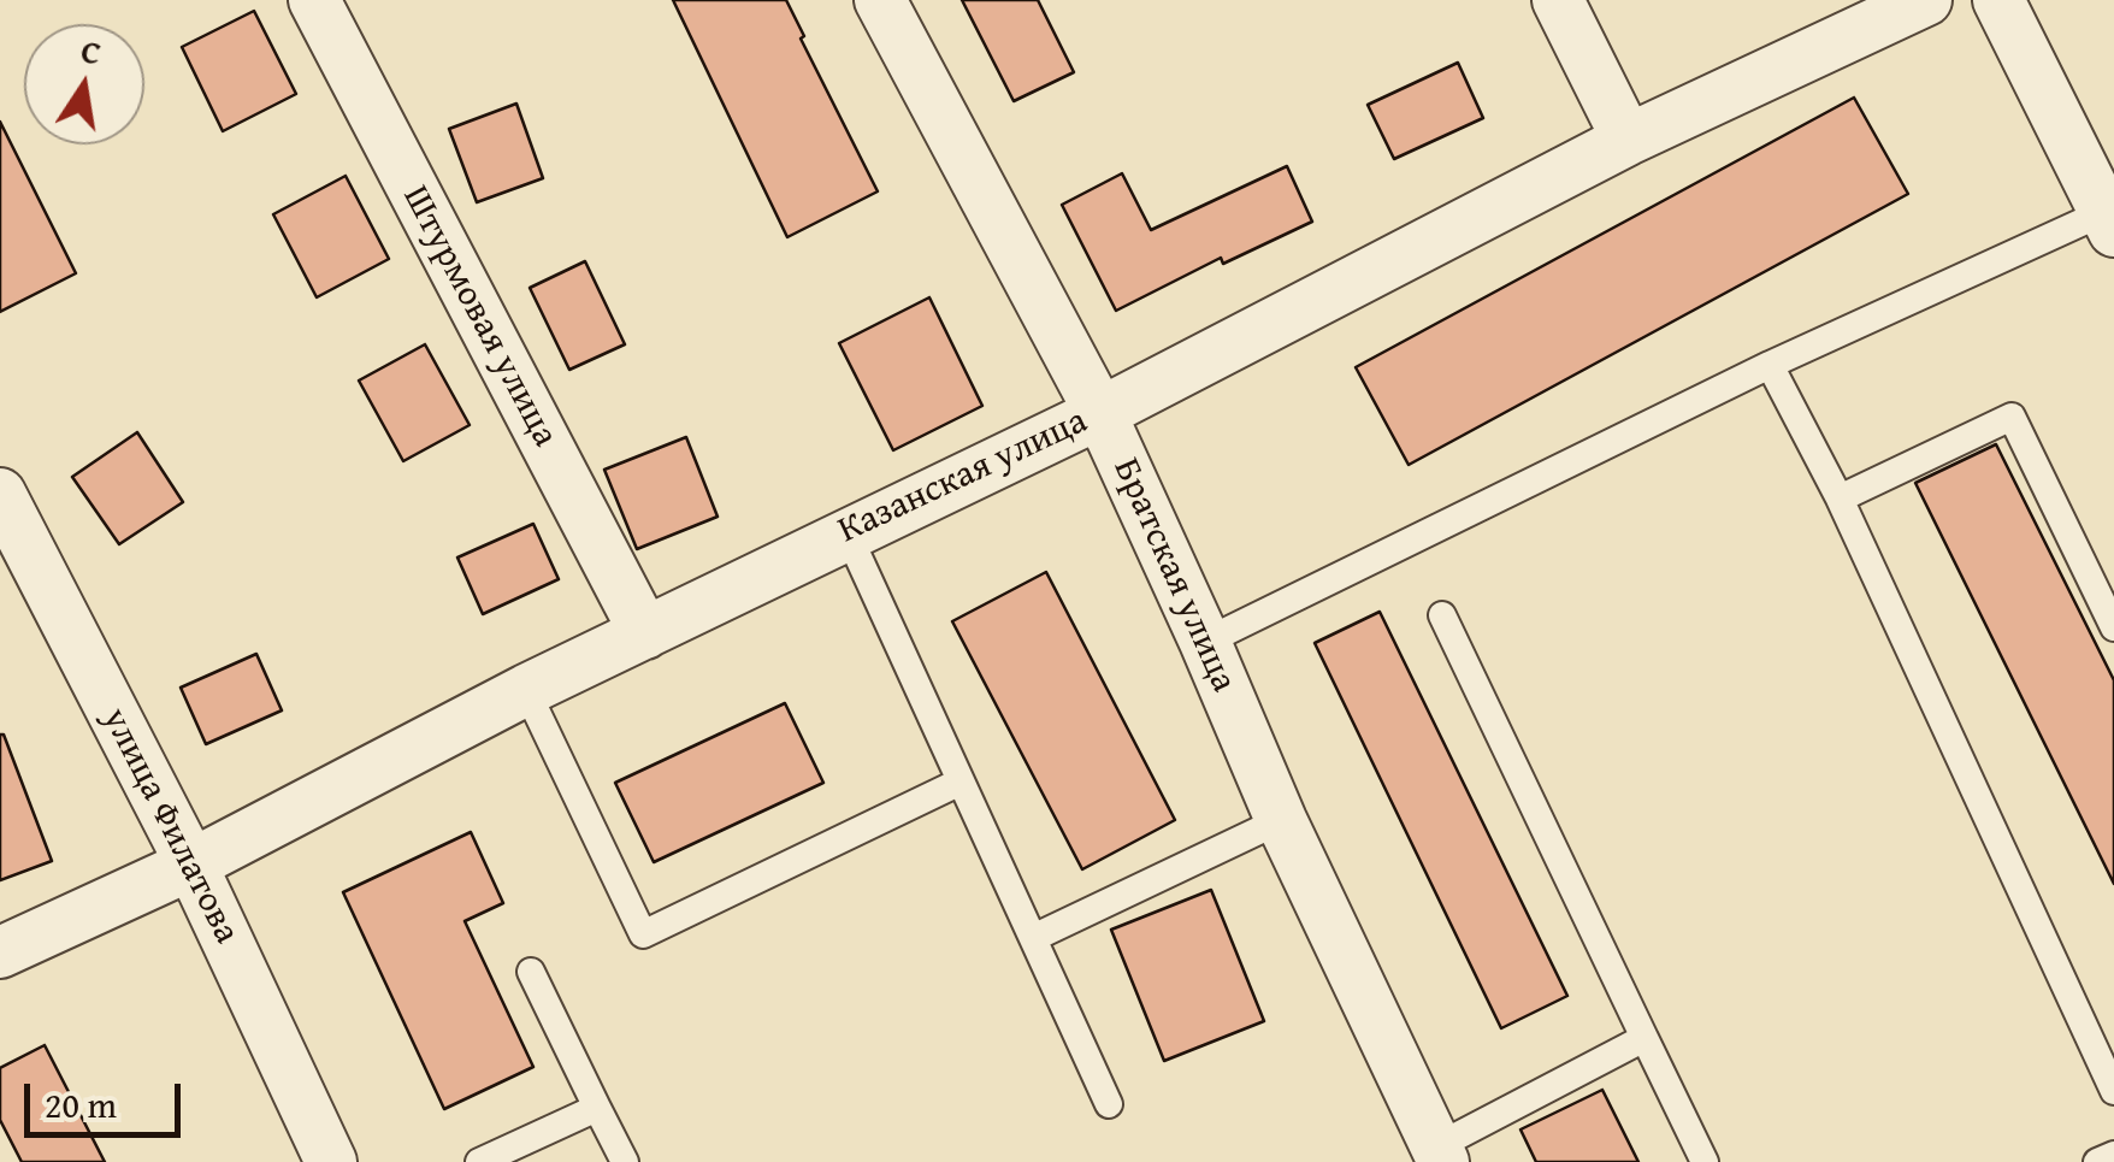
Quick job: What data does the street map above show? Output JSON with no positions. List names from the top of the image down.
{
  "streets": {
    "street": [
      "Штурмовая улица",
      "Казанская улица",
      "Братская улица",
      "улица Филатова"
    ]
  },
  "crossings": [
    ["Штурмовая улица", "Казанская улица"],
    ["Казанская улица", "Братская улица"],
    ["Казанская улица", "улица Филатова"]
  ],
  "scale_bar": "20 m",
  "north": "top"
}
